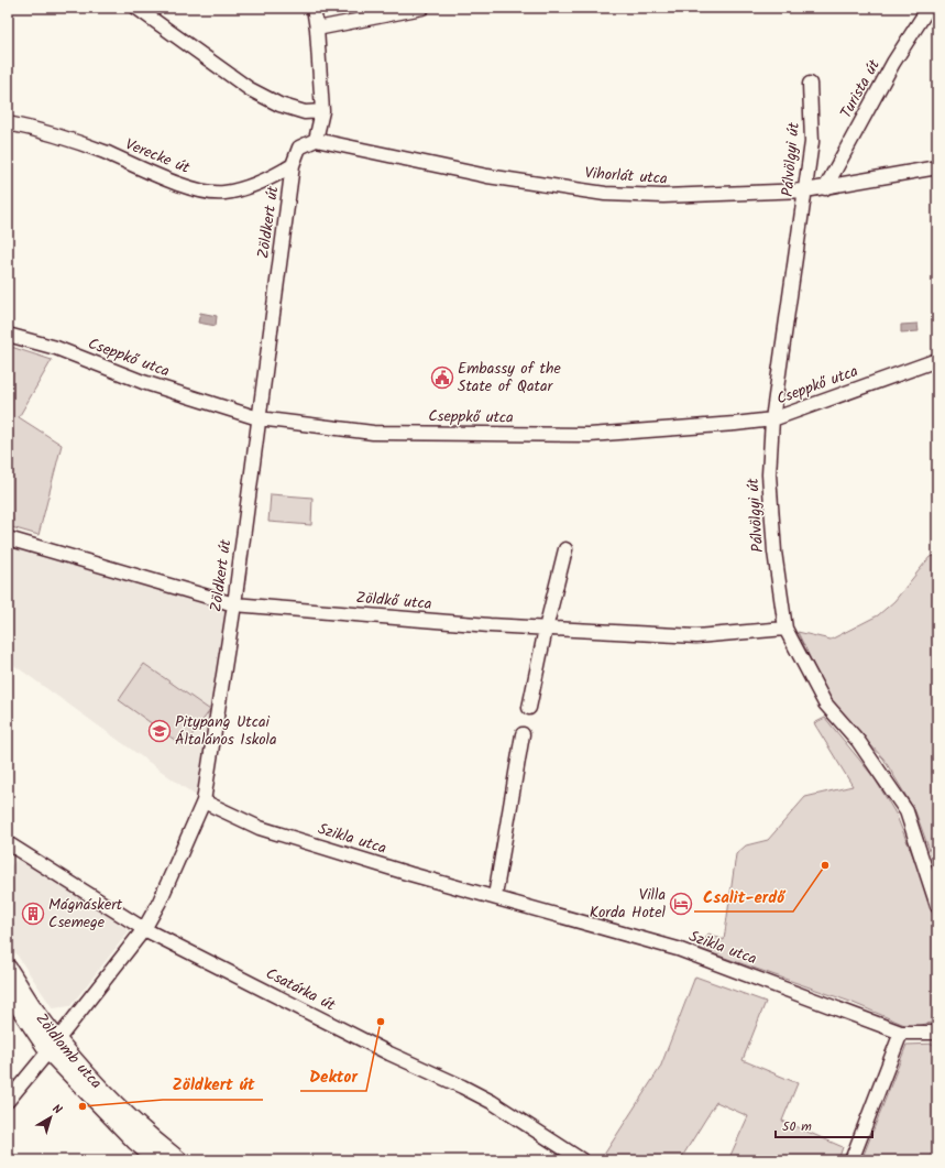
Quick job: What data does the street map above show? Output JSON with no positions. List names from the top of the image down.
{
  "streets": {
    "street": [
      "Turista út",
      "Verecke út",
      "Pálvölgyi út",
      "Vihorlát utca",
      "Zöldkert út",
      "Cseppkő utca",
      "Zöldkő utca",
      "Szikla utca",
      "Csatárka út",
      "Zöldlomb utca"
    ]
  },
  "crossings": [
    ["Turista út", "Vihorlát utca"],
    ["Verecke út", "Zöldkert út"],
    ["Pálvölgyi út", "Vihorlát utca"],
    ["Pálvölgyi út", "Cseppkő utca"],
    ["Pálvölgyi út", "Zöldkő utca"],
    ["Vihorlát utca", "Zöldkert út"],
    ["Zöldkert út", "Cseppkő utca"],
    ["Zöldkert út", "Zöldkő utca"],
    ["Zöldkert út", "Szikla utca"],
    ["Zöldkert út", "Csatárka út"],
    ["Zöldkert út", "Zöldlomb utca"]
  ],
  "places": {
    "public building": ["Embassy of the State of Qatar"],
    "school or university": ["Pitypang Utcai Általános Iskola"],
    "other": ["Csalit-erdő", "Dektor", "Zöldkert út"],
    "hotel": ["Villa Korda Hotel"],
    "building": ["Mágnáskert Csemege"]
  },
  "scale_bar": "50 m",
  "north": "top right"
}
